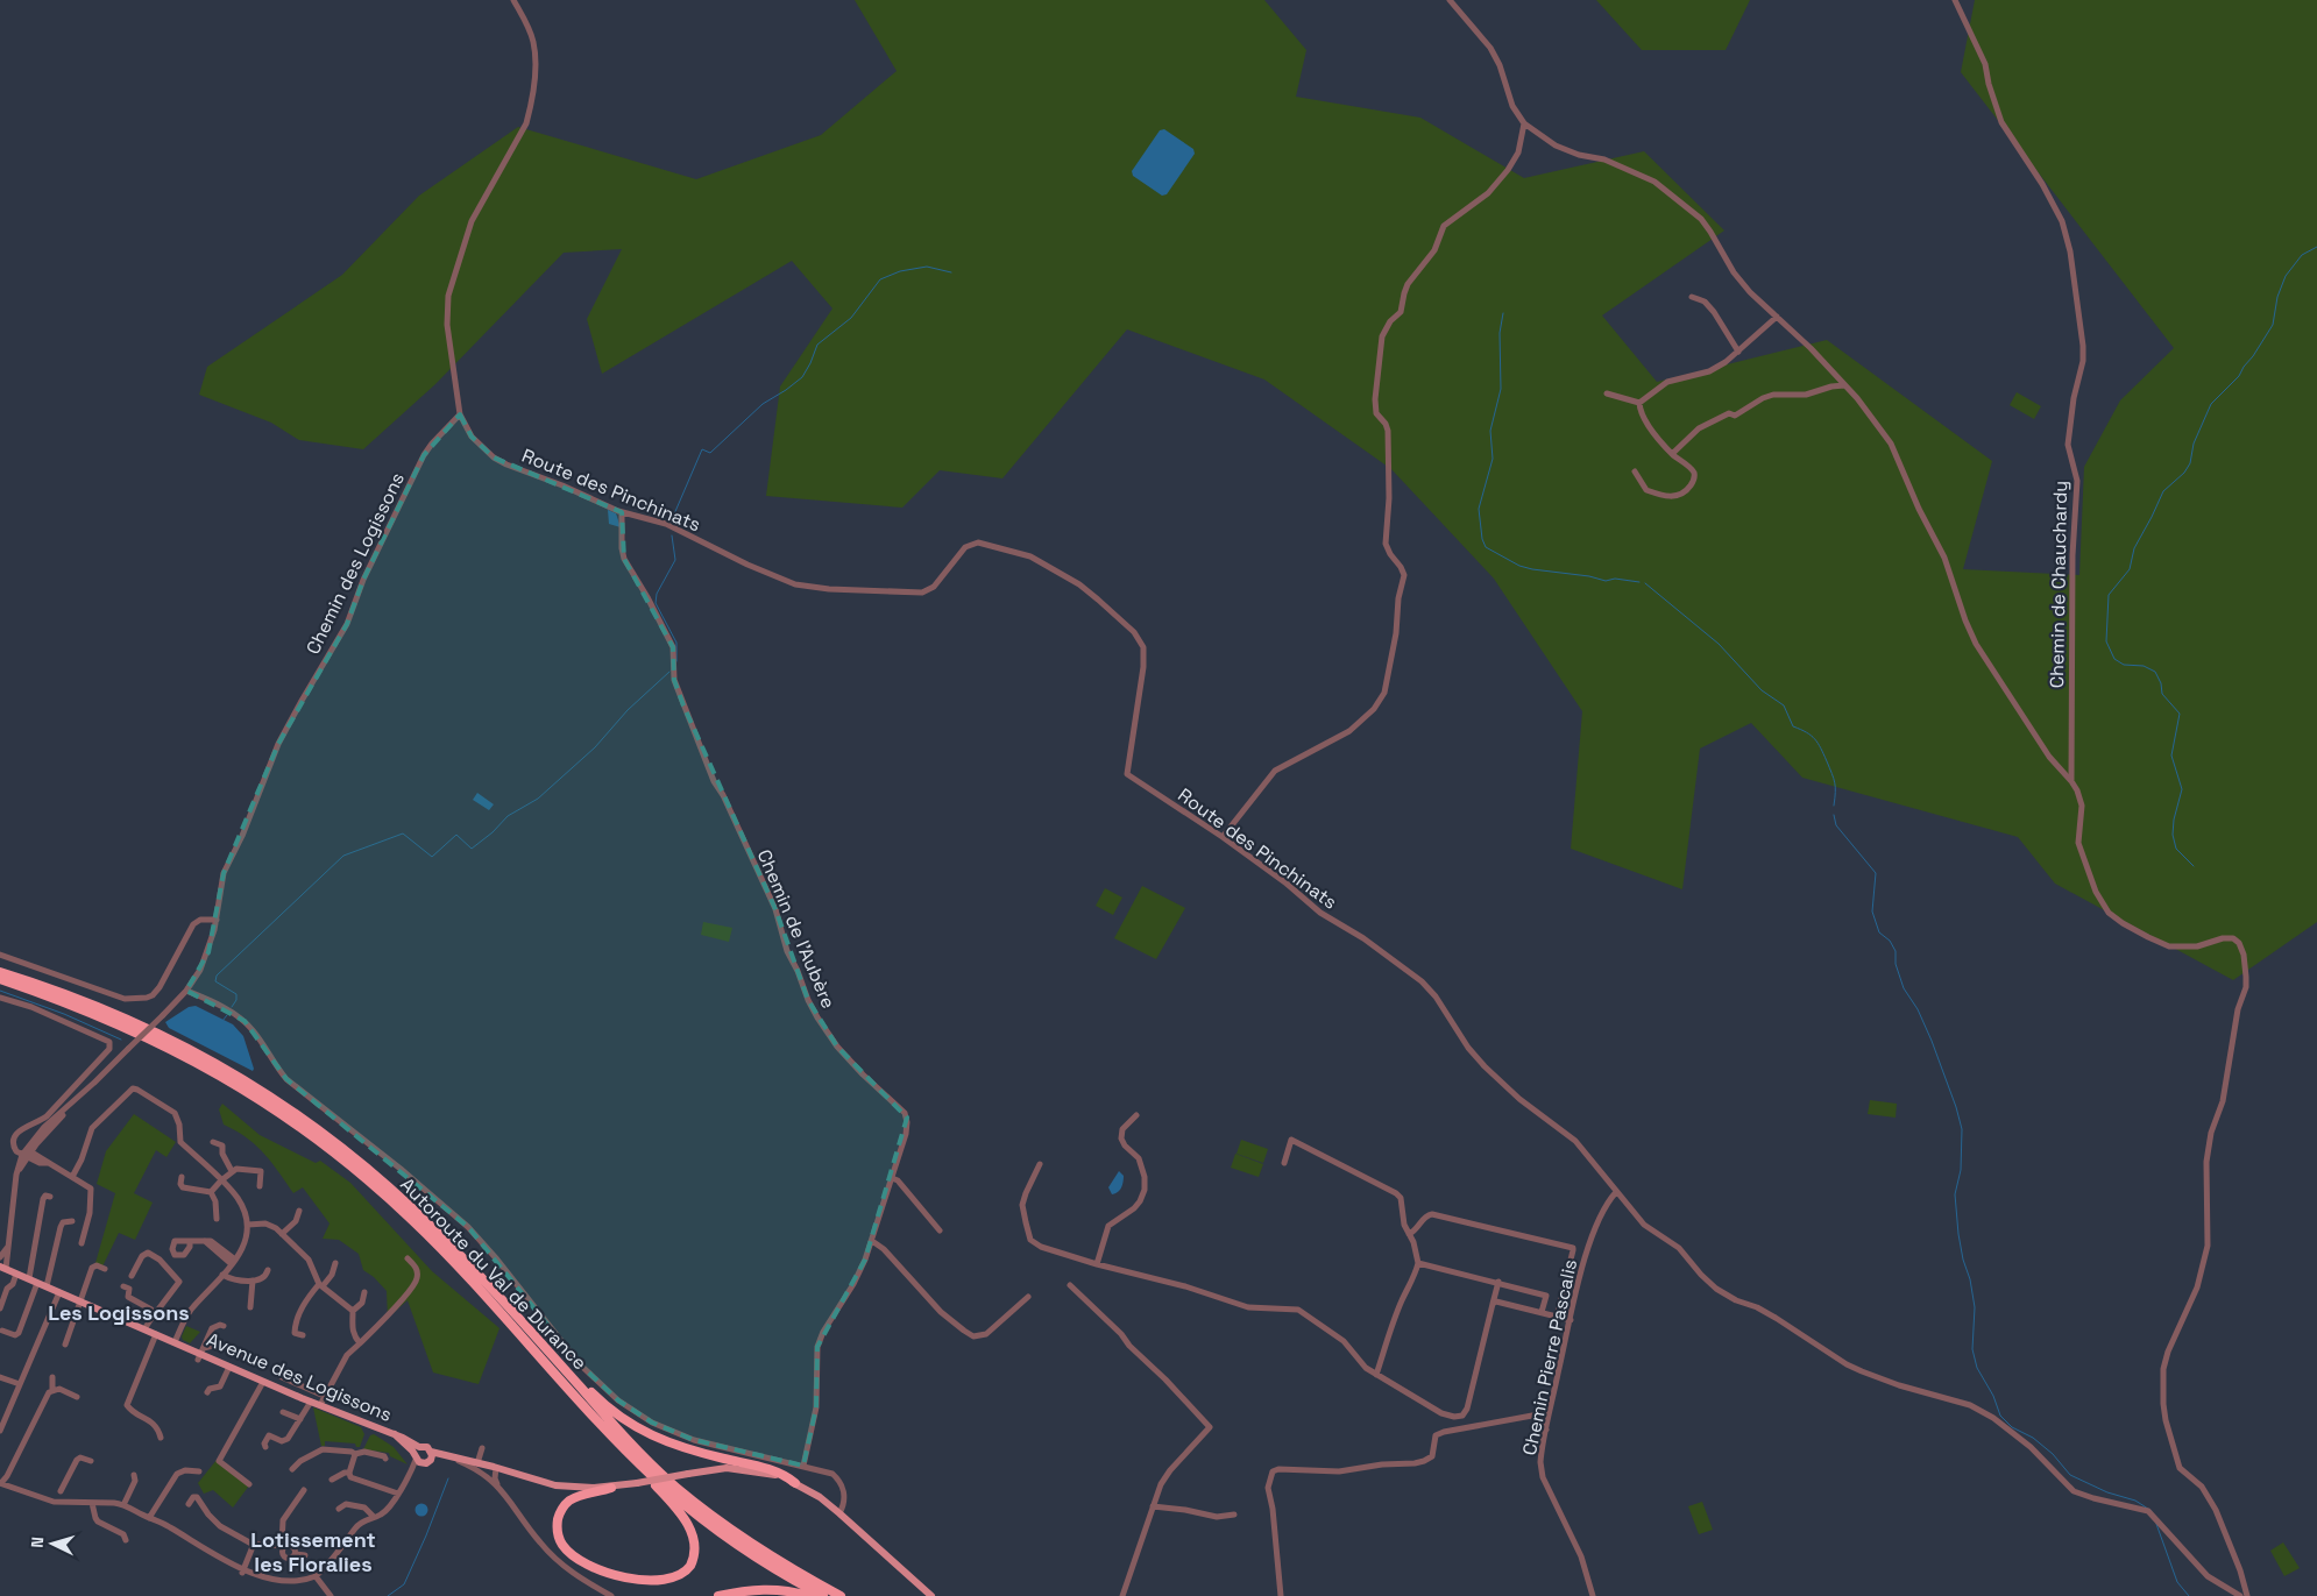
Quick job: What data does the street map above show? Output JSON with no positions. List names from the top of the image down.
{
  "streets": {
    "highway": ["Autoroute du Val de Durance"],
    "main road": ["Avenue des Logissons"],
    "street": [
      "Route des Pinchinats",
      "Chemin des Logissons",
      "Chemin de Chauchardy",
      "Chemin de l'Aubère",
      "Chemin Pierre Pascalis"
    ]
  },
  "crossings": [
    ["Route des Pinchinats", "Chemin des Logissons"],
    ["Route des Pinchinats", "Chemin de l'Aubère"],
    ["Route des Pinchinats", "Chemin Pierre Pascalis"],
    ["Chemin des Logissons", "Autoroute du Val de Durance"]
  ],
  "districts": ["Les Logissons", "Lotissement les Floralies"],
  "north": "left"
}
